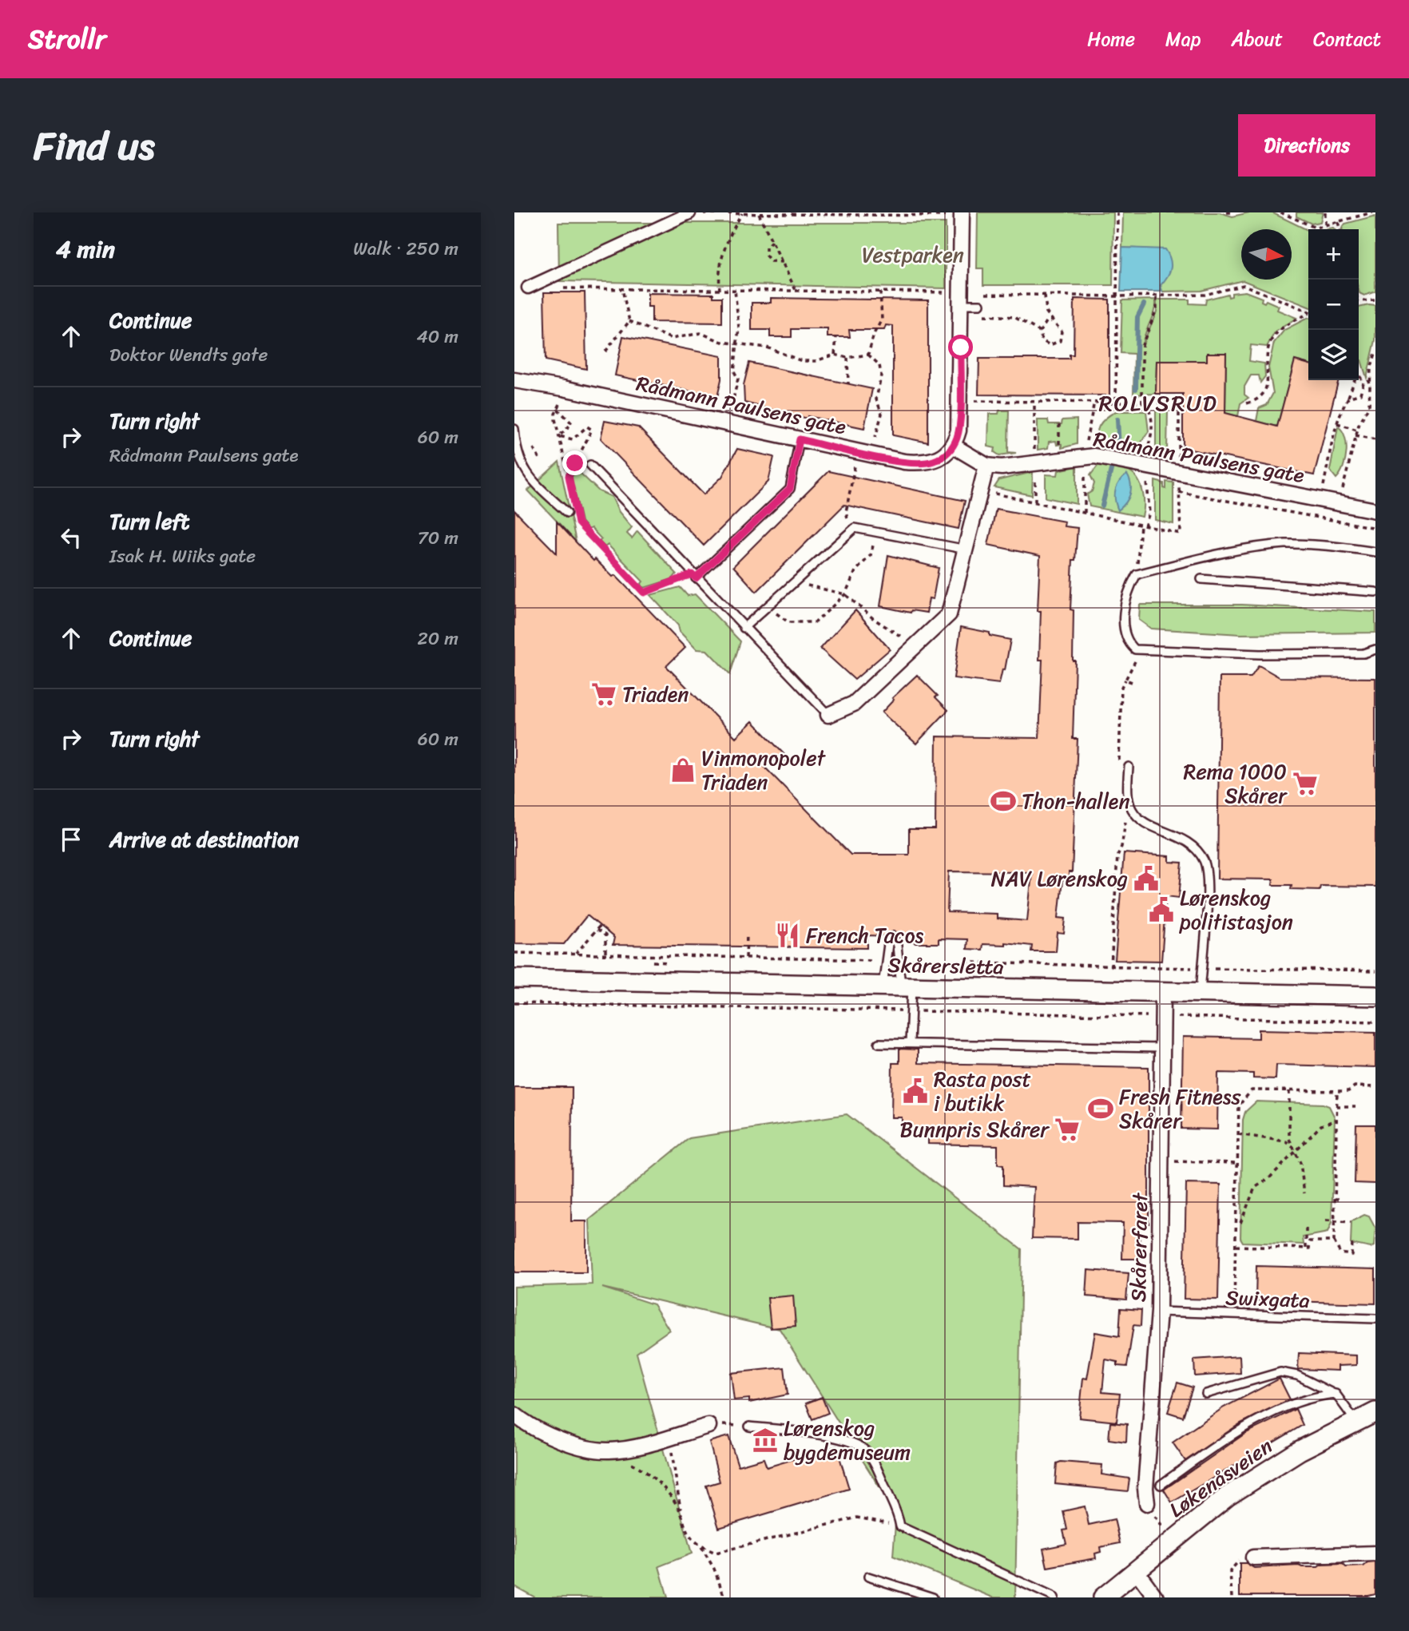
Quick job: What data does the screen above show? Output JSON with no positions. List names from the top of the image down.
{
  "streets": {
    "street": [
      "Rådmann Paulsens gate",
      "Skårersletta",
      "Skårerfaret",
      "Løkenåsveien"
    ],
    "lane": ["Swixgata"]
  },
  "crossings": [
    ["Skårersletta", "Skårerfaret"],
    ["Skårerfaret", "Swixgata"]
  ],
  "districts": ["ROLVSRUD"],
  "parks": ["Vestparken"],
  "places": {
    "supermarket": ["Triaden", "Rema 1000 Skårer", "Bunnpris Skårer"],
    "shop": ["Vinmonopolet Triaden"],
    "sports": ["Thon-hallen", "Fresh Fitness Skårer"],
    "public building": ["NAV Lørenskog", "Lørenskog politistasjon", "Rasta post i butikk"],
    "restaurant": ["French Tacos"],
    "museum": ["Lørenskog bygdemuseum"]
  },
  "north": "right",
  "page": {
    "header": "Strollr",
    "nav": [
      "Home",
      "Map",
      "About",
      "Contact"
    ],
    "title": "Find us",
    "buttons": "Directions",
    "heading": ["4 min", "Walk · 250 m"],
    "map_buttons": ["+", "−"],
    "list": [
      ["Continue", "Doktor Wendts gate", "40 m"],
      ["Turn right", "Rådmann Paulsens gate", "60 m"],
      ["Turn left", "Isak H. Wiiks gate", "70 m"],
      ["Continue", "20 m"],
      ["Turn right", "60 m"],
      "Arrive at destination"
    ]
  }
}
